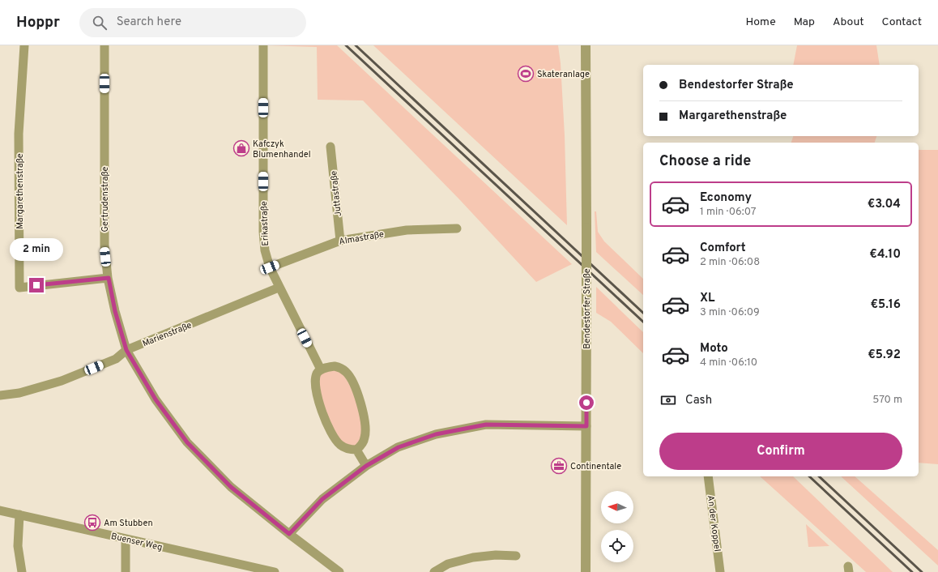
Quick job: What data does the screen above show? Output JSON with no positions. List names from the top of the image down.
{
  "streets": {
    "street": [
      "Margarethenstraße",
      "Juttastraße",
      "Gertrudenstraße",
      "Erikastraße",
      "Almastraße",
      "Bendestorfer Straße",
      "Marienstraße",
      "An der Koppel",
      "Buenser Weg"
    ]
  },
  "crossings": [
    ["Margarethenstraße", "Gertrudenstraße"],
    ["Juttastraße", "Almastraße"],
    ["Gertrudenstraße", "Marienstraße"],
    ["Erikastraße", "Almastraße"],
    ["Erikastraße", "Marienstraße"]
  ],
  "places": {
    "sports": ["Skateranlage"],
    "shop": ["Kafczyk Blumenhandel"],
    "office": ["Continentale"],
    "bus stop": ["Am Stubben"]
  },
  "north": "left",
  "page": {
    "header": "Hoppr",
    "search": "Search here",
    "nav": [
      "Home",
      "Map",
      "About",
      "Contact"
    ],
    "banner": ["Bendestorfer Straße", "Margarethenstraße"],
    "heading": "Choose a ride",
    "list": [
      {
        "name": "Economy",
        "note": "1 min · 06:07",
        "value": "€3.04"
      },
      {
        "name": "Comfort",
        "note": "2 min · 06:08",
        "value": "€4.10"
      },
      {
        "name": "XL",
        "note": "3 min · 06:09",
        "value": "€5.16"
      },
      {
        "name": "Moto",
        "note": "4 min · 06:10",
        "value": "€5.92"
      }
    ],
    "bubble": "2 min",
    "pay": ["Cash", "570 m"],
    "buttons": "Confirm"
  }
}
